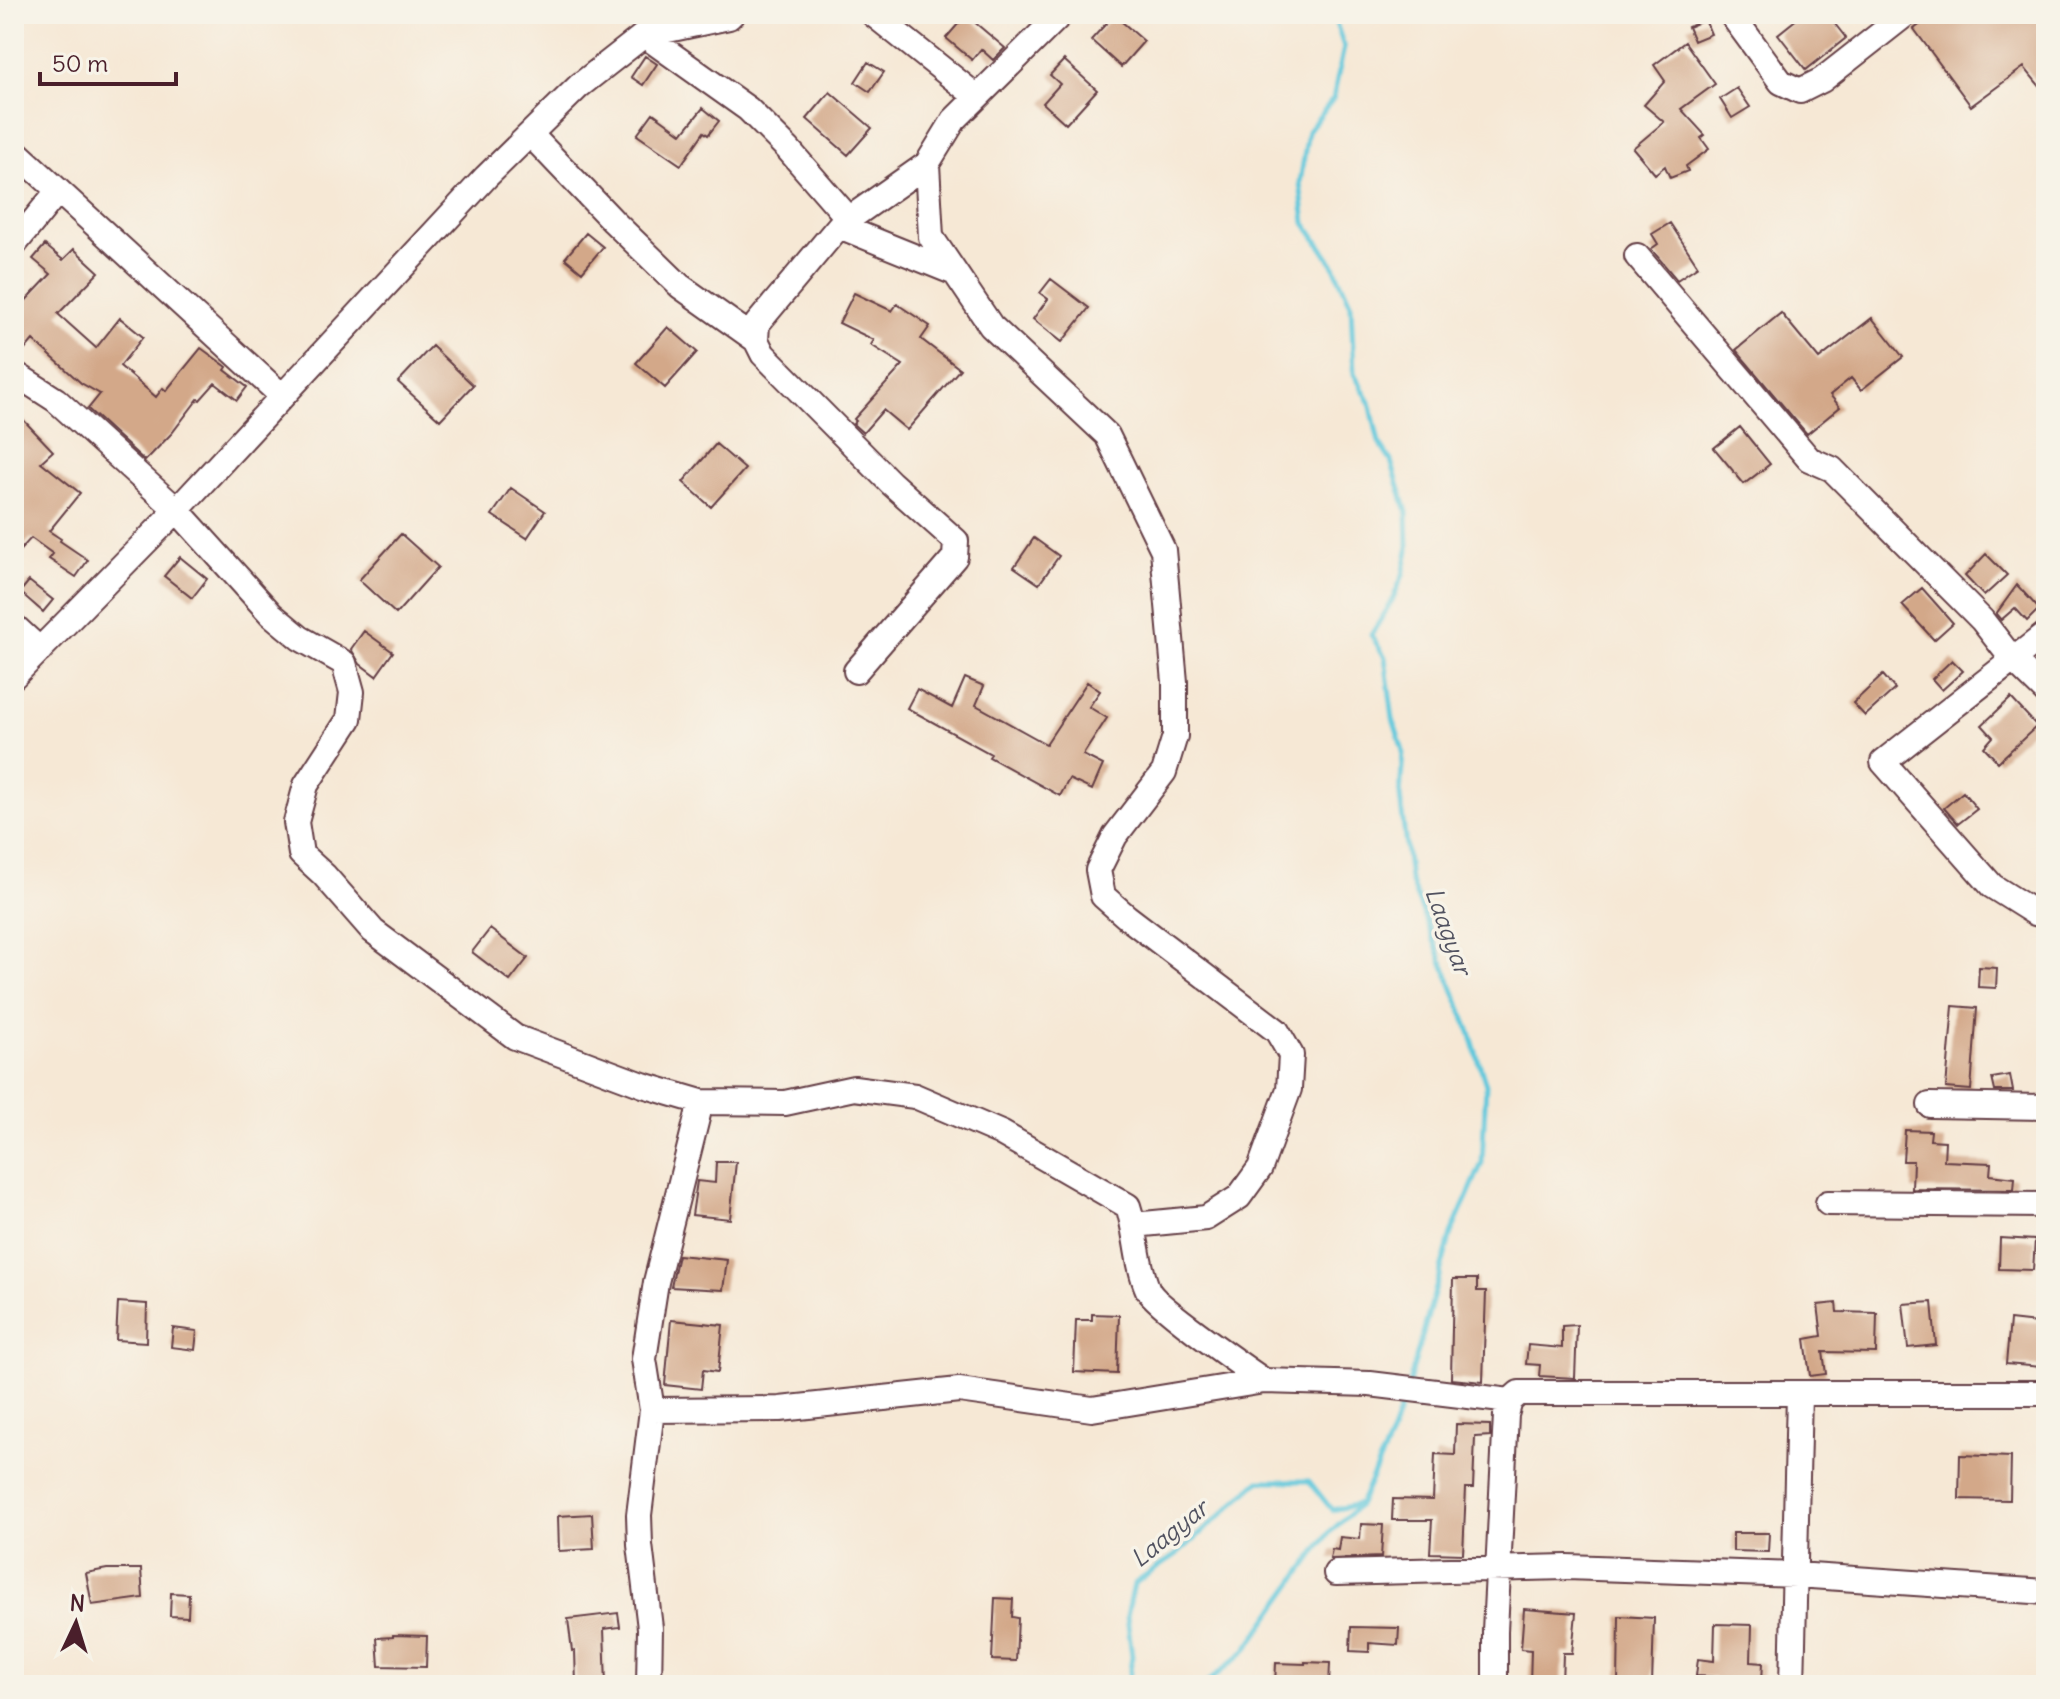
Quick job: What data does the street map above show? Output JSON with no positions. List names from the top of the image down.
{
  "water": ["Laagyar"],
  "scale_bar": "50 m",
  "north": "top"
}
